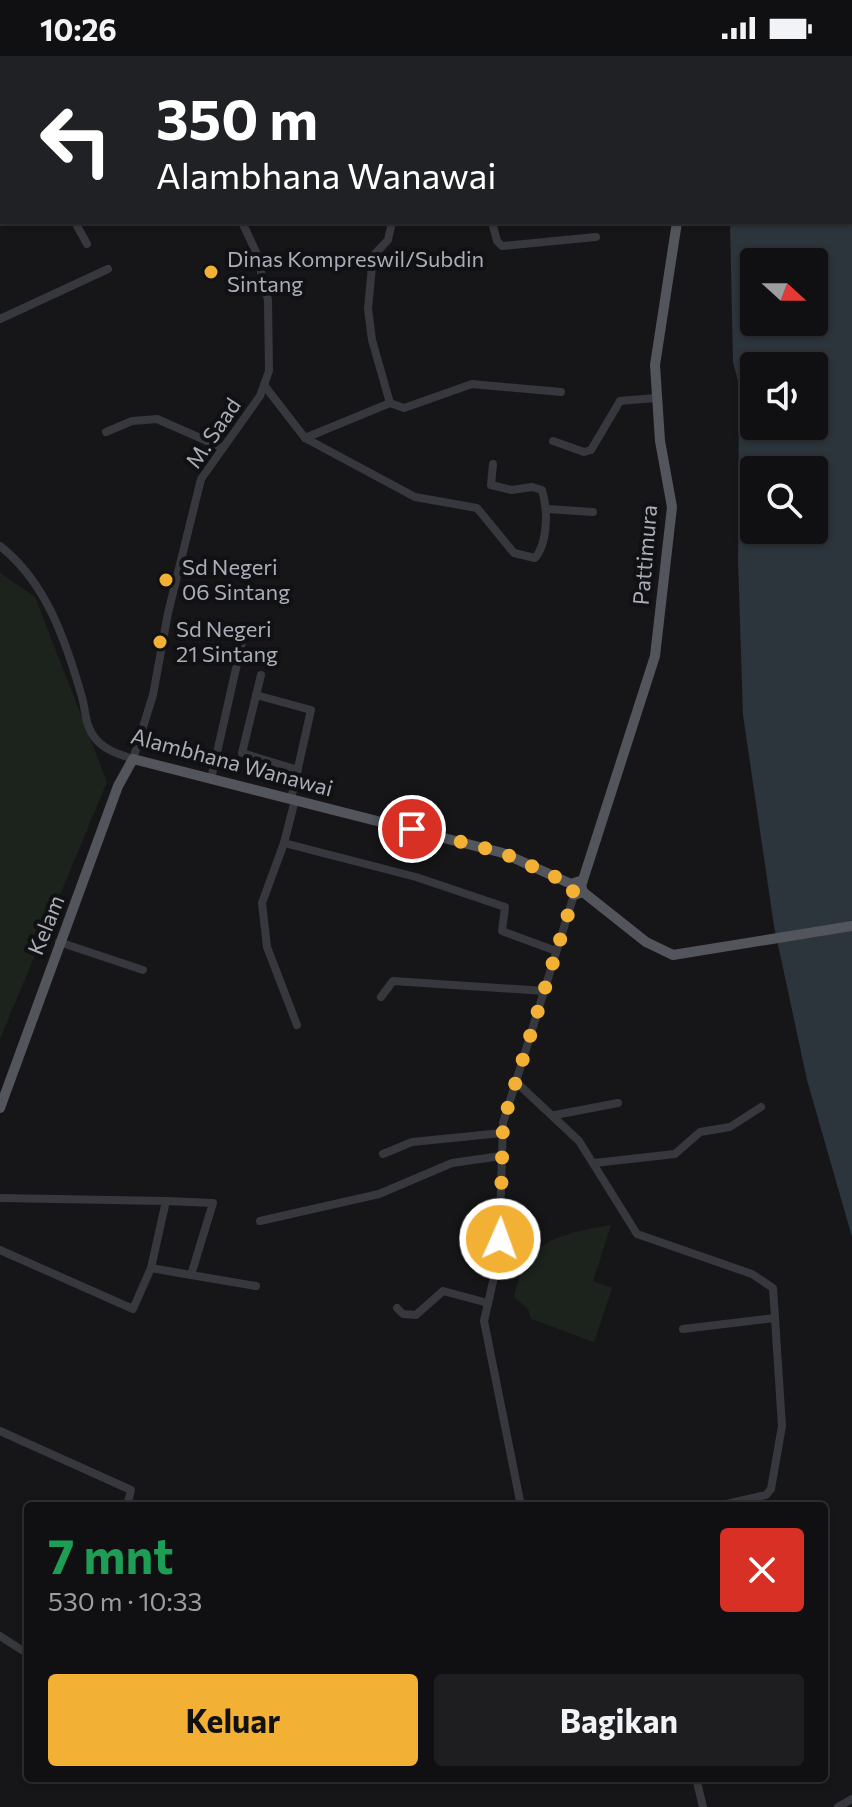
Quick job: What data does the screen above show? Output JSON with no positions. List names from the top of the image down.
{
  "streets": {
    "main road": ["Pattimura", "Alambhana Wanawai", "Kelam"],
    "street": ["M. Saad"]
  },
  "crossings": [
    ["M. Saad", "Alambhana Wanawai"],
    ["M. Saad", "Kelam"],
    ["Pattimura", "Alambhana Wanawai"],
    ["Alambhana Wanawai", "Kelam"]
  ],
  "places": ["Dinas Kompreswil/Subdin Sintang", "Sd Negeri 06 Sintang", "Sd Negeri 21 Sintang"],
  "north": "right",
  "page": {
    "status": "10:26",
    "turn": ["350 m", "Alambhana Wanawai"],
    "heading": ["7 mnt", "530 m · 10:33"],
    "buttons": ["Keluar", "Bagikan"]
  }
}
